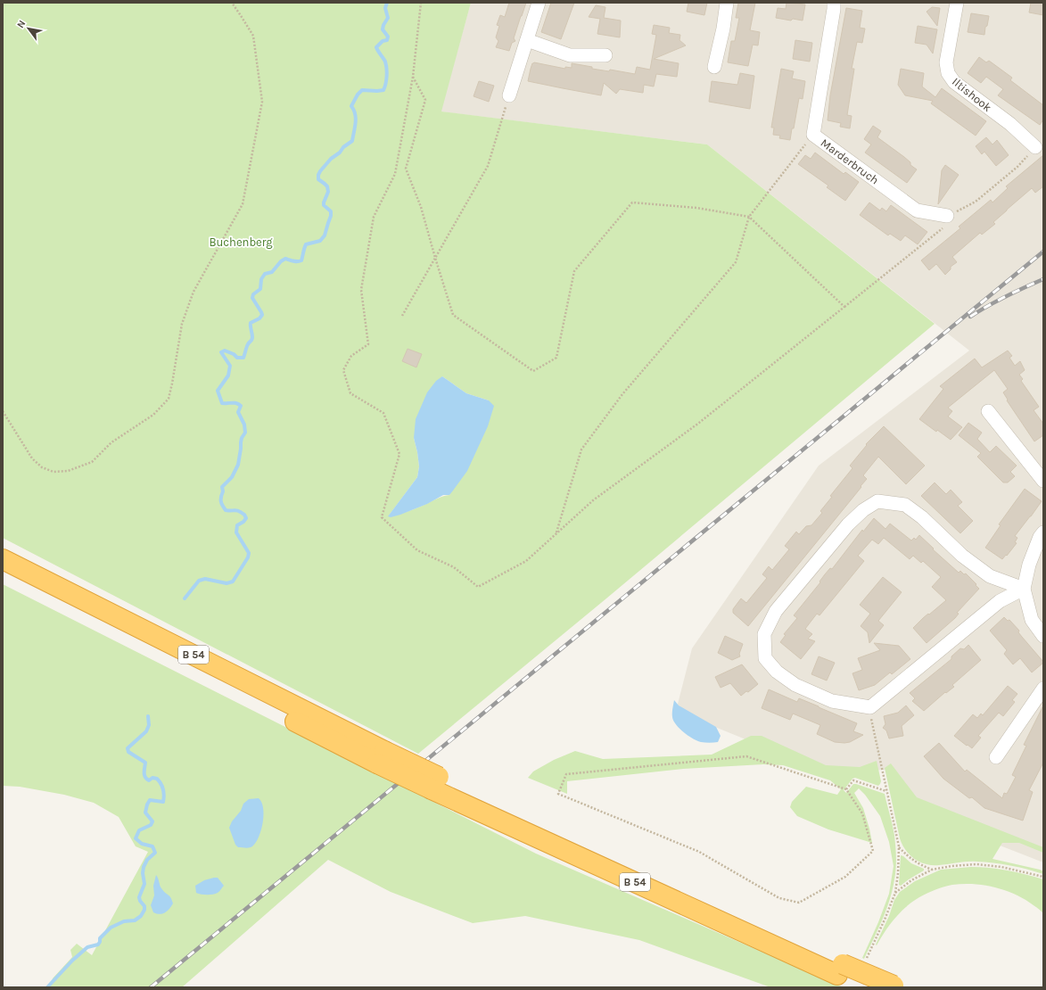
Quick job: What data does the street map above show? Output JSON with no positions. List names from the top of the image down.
{
  "streets": {
    "highway": ["B 54"],
    "street": ["Iltishook", "Marderbruch"]
  },
  "parks": ["Buchenberg"],
  "north": "top left"
}
